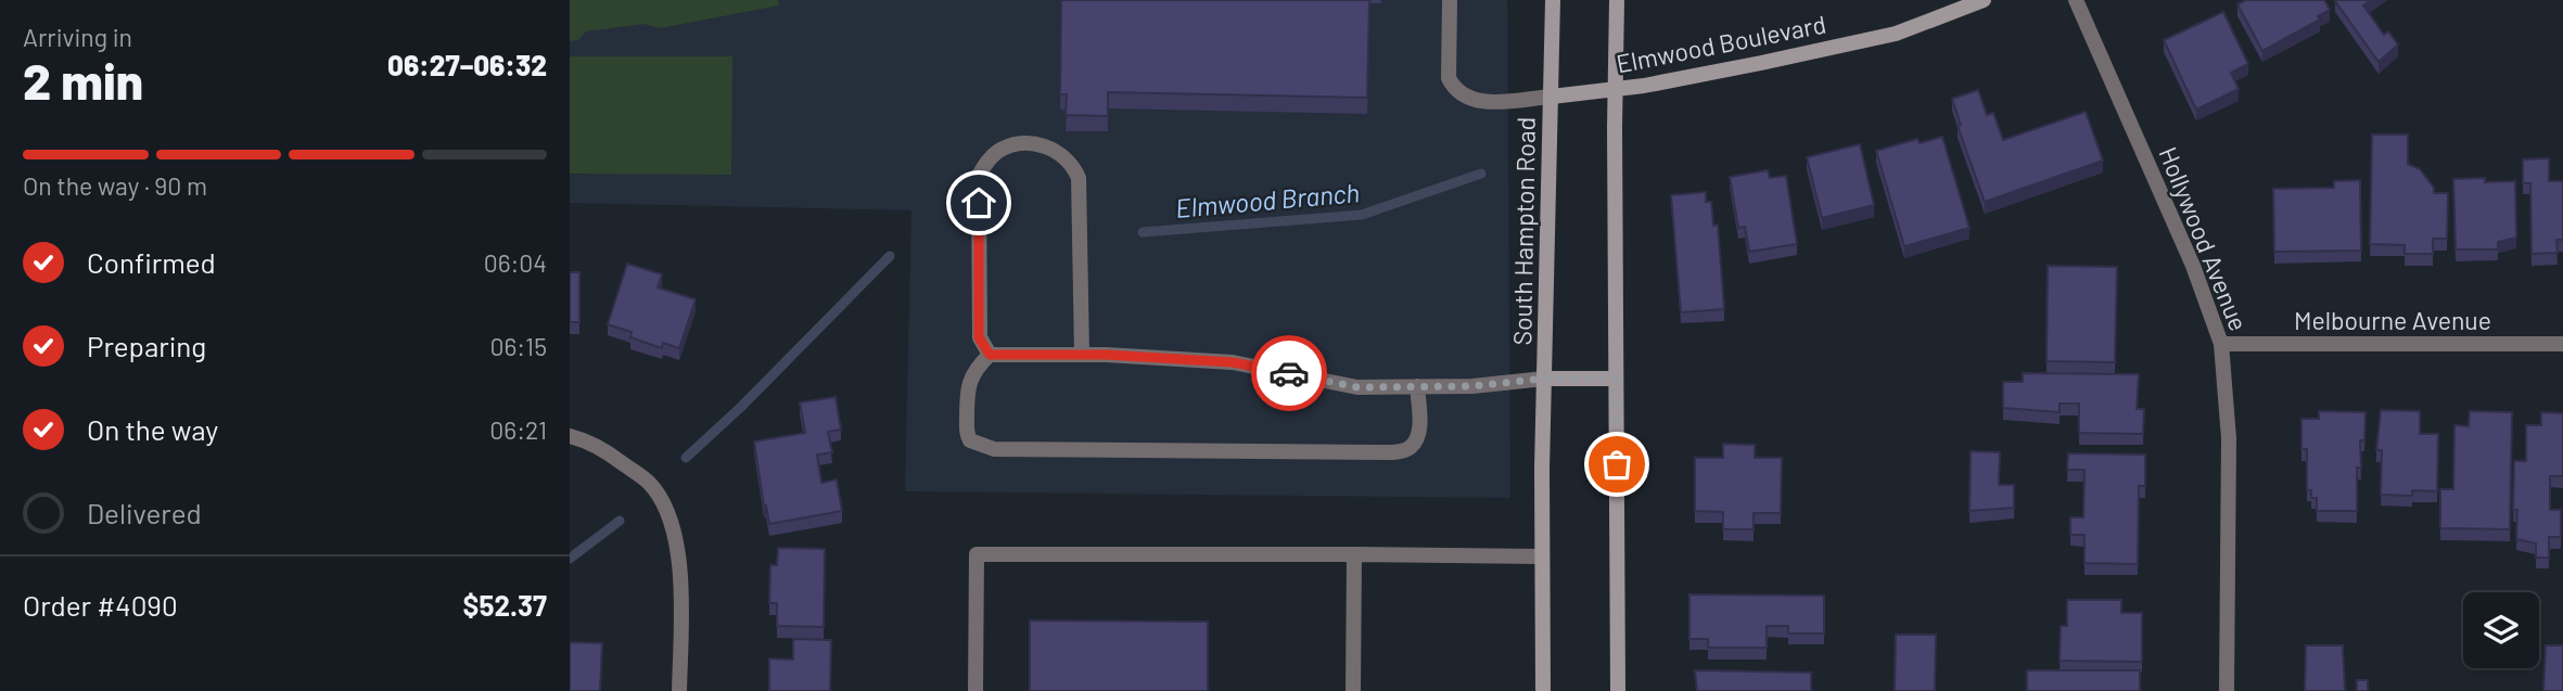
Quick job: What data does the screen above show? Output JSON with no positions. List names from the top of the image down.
{
  "streets": {
    "main road": ["Elmwood Boulevard", "South Hampton Road"],
    "street": ["Hollywood Avenue", "Melbourne Avenue"]
  },
  "crossings": [
    ["Elmwood Boulevard", "South Hampton Road"],
    ["Hollywood Avenue", "Melbourne Avenue"]
  ],
  "water": ["Elmwood Branch"],
  "page": {
    "heading": ["2 min", "Arriving in", "06:27–06:32"],
    "panel": ["Order #4090", "$52.37"],
    "bar": "On the way · 90 m",
    "list": [
      ["Confirmed", "06:04"],
      ["Preparing", "06:15"],
      ["On the way", "06:21"],
      "Delivered"
    ]
  }
}
